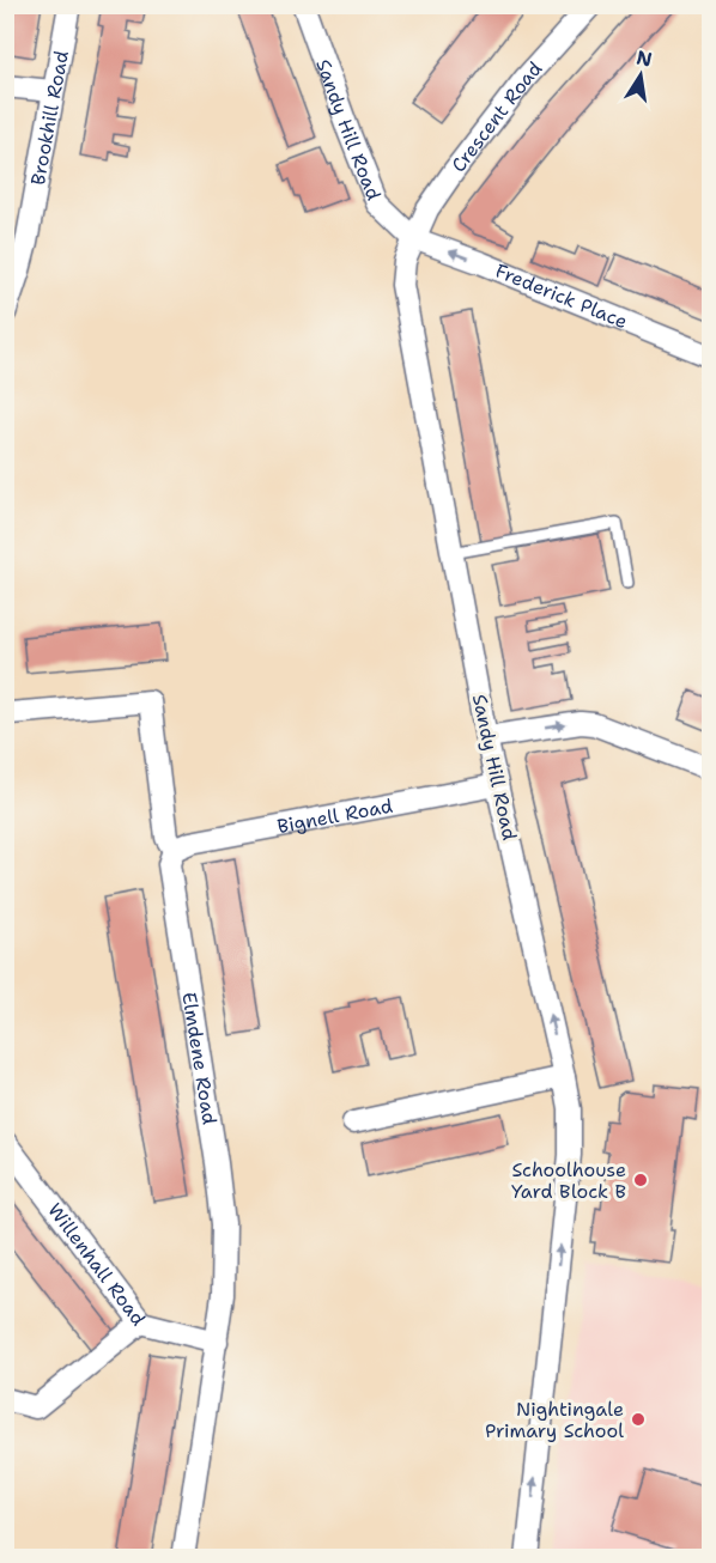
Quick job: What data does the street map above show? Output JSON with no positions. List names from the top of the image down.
{
  "streets": {
    "street": [
      "Crescent Road",
      "Brookhill Road",
      "Sandy Hill Road",
      "Frederick Place",
      "Bignell Road",
      "Elmdene Road",
      "Willenhall Road"
    ]
  },
  "crossings": [
    ["Crescent Road", "Sandy Hill Road"],
    ["Crescent Road", "Frederick Place"],
    ["Sandy Hill Road", "Frederick Place"],
    ["Sandy Hill Road", "Bignell Road"],
    ["Bignell Road", "Elmdene Road"],
    ["Elmdene Road", "Willenhall Road"]
  ],
  "one_way": ["Sandy Hill Road", "Frederick Place"],
  "places": ["Schoolhouse Yard Block B", "Nightingale Primary School"],
  "north": "top"
}
